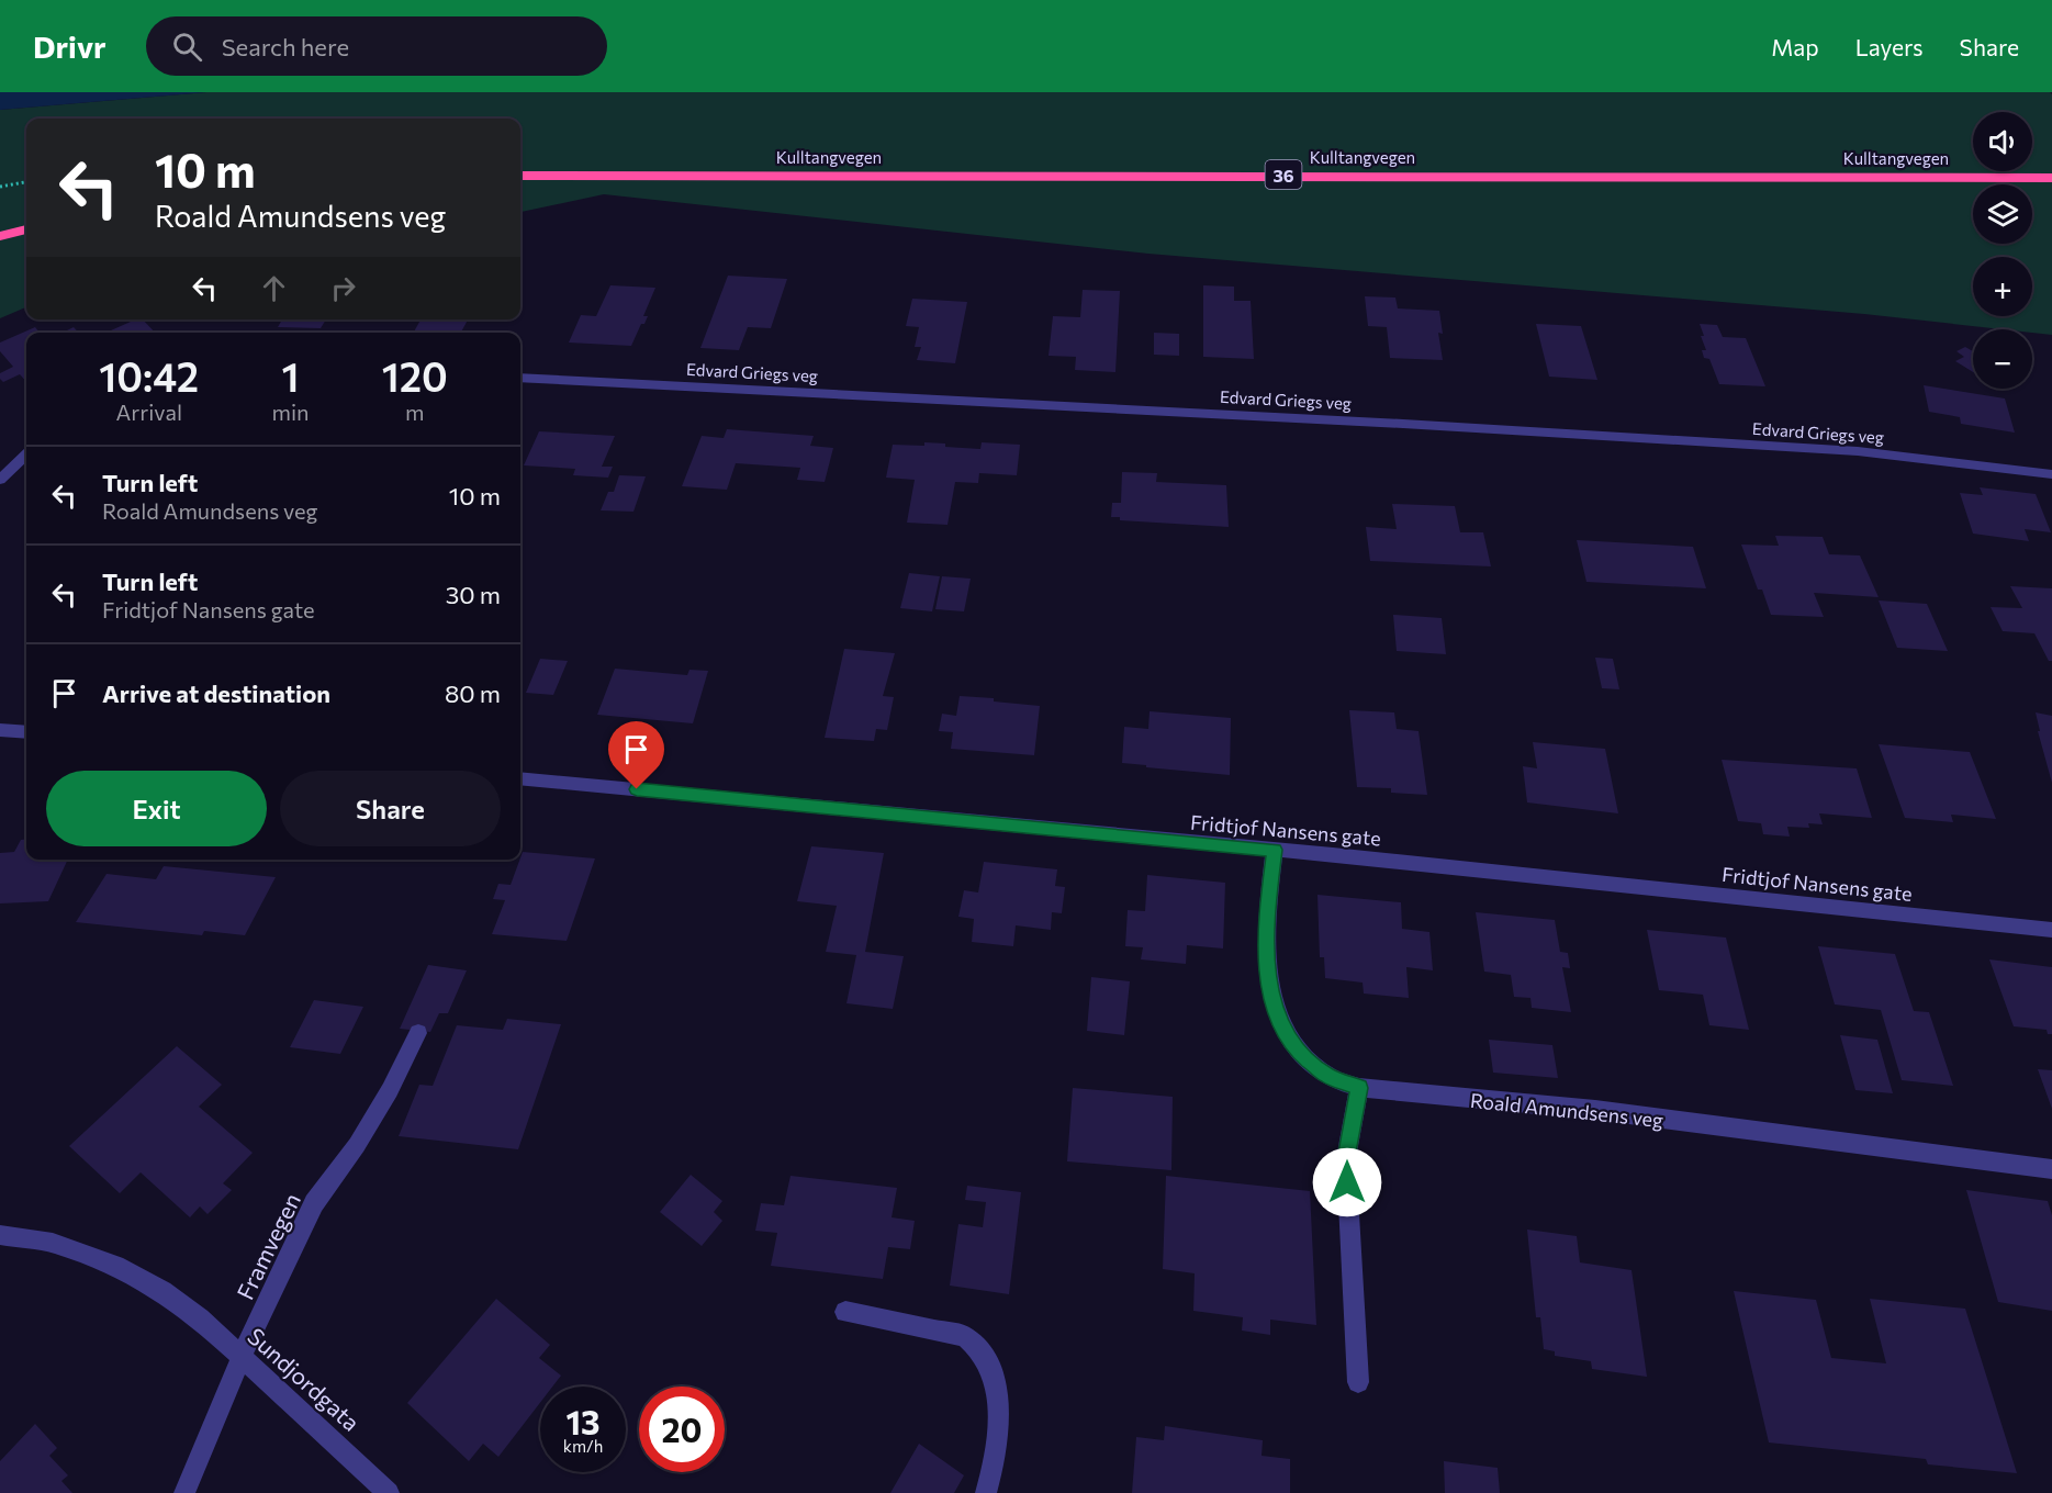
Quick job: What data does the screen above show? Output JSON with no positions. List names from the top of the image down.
{
  "streets": {
    "highway": ["Kulltangvegen", "36"],
    "street": [
      "Edvard Griegs veg",
      "Fridtjof Nansens gate",
      "Roald Amundsens veg",
      "Framvegen",
      "Sundjordgata"
    ]
  },
  "crossings": [
    ["Fridtjof Nansens gate", "Roald Amundsens veg"],
    ["Framvegen", "Sundjordgata"]
  ],
  "page": {
    "header": "Drivr",
    "search": "Search here",
    "nav": ["Map", "Layers", "Share"],
    "map_buttons": ["+", "−"],
    "turn": ["10 m", "Roald Amundsens veg"],
    "eta": [
      "10:42",
      "Arrival",
      "1",
      "min",
      "120",
      "m"
    ],
    "list": [
      {
        "name": "Turn left",
        "note": "Roald Amundsens veg",
        "value": "10 m"
      },
      {
        "name": "Turn left",
        "note": "Fridtjof Nansens gate",
        "value": "30 m"
      },
      {
        "name": "Arrive at destination",
        "value": "80 m"
      }
    ],
    "buttons": ["Exit", "Share"],
    "speed": "13 km/h",
    "limit": "20"
  }
}
